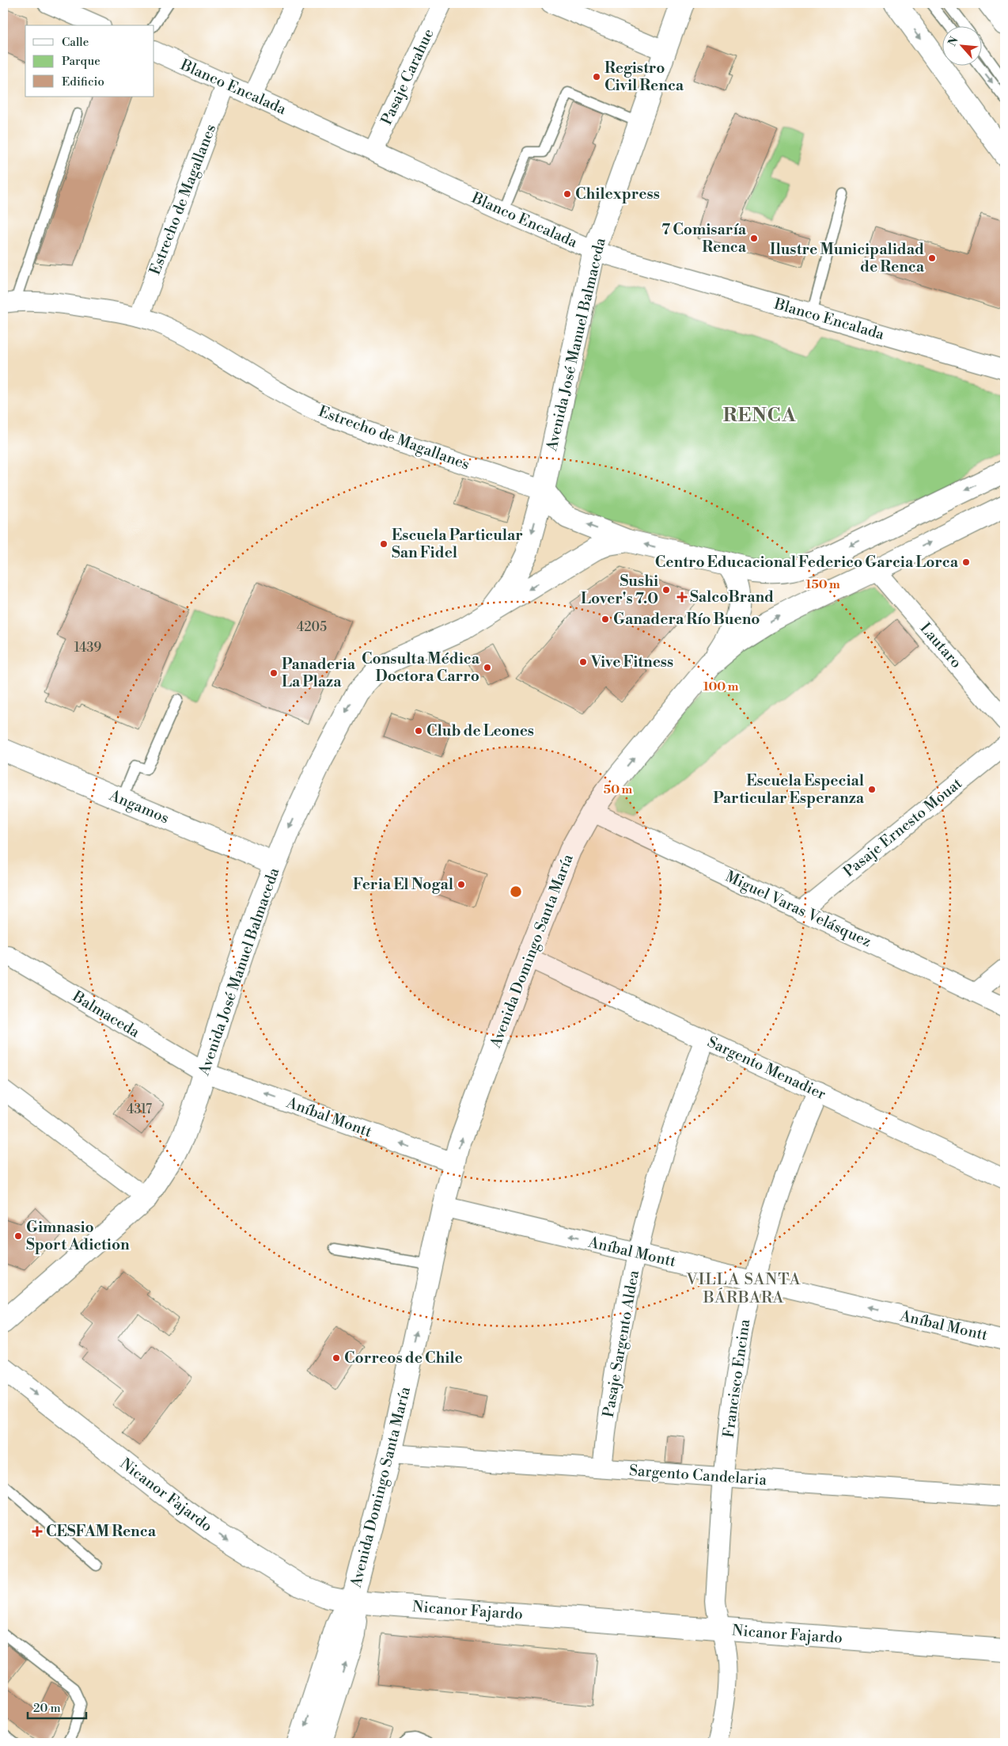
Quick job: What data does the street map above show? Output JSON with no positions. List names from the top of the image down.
{
  "streets": {
    "main road": [
      "Avenida José Manuel Balmaceda",
      "Angamos",
      "Avenida Domingo Santa María",
      "Nicanor Fajardo"
    ],
    "street": [
      "Pasaje Carahue",
      "Blanco Encalada",
      "Estrecho de Magallanes",
      "Lautaro",
      "Pasaje Ernesto Mouat",
      "Miguel Varas Velásquez",
      "Balmaceda",
      "Sargento Menadier",
      "Aníbal Montt",
      "Pasaje Sargento Aldea",
      "Francisco Encina",
      "Sargento Candelaria"
    ]
  },
  "crossings": [
    ["Pasaje Carahue", "Blanco Encalada"],
    ["Blanco Encalada", "Estrecho de Magallanes"],
    ["Blanco Encalada", "Avenida José Manuel Balmaceda"],
    ["Estrecho de Magallanes", "Avenida José Manuel Balmaceda"],
    ["Avenida José Manuel Balmaceda", "Angamos"],
    ["Avenida José Manuel Balmaceda", "Balmaceda"],
    ["Avenida José Manuel Balmaceda", "Aníbal Montt"],
    ["Lautaro", "Avenida Domingo Santa María"],
    ["Pasaje Ernesto Mouat", "Miguel Varas Velásquez"],
    ["Miguel Varas Velásquez", "Avenida Domingo Santa María"],
    ["Avenida Domingo Santa María", "Sargento Menadier"],
    ["Avenida Domingo Santa María", "Aníbal Montt"],
    ["Avenida Domingo Santa María", "Sargento Candelaria"],
    ["Avenida Domingo Santa María", "Nicanor Fajardo"],
    ["Balmaceda", "Aníbal Montt"],
    ["Sargento Menadier", "Pasaje Sargento Aldea"],
    ["Sargento Menadier", "Francisco Encina"],
    ["Aníbal Montt", "Pasaje Sargento Aldea"],
    ["Aníbal Montt", "Francisco Encina"],
    ["Pasaje Sargento Aldea", "Sargento Candelaria"],
    ["Francisco Encina", "Sargento Candelaria"],
    ["Francisco Encina", "Nicanor Fajardo"]
  ],
  "one_way": [
    "Avenida José Manuel Balmaceda",
    "Avenida Domingo Santa María",
    "Aníbal Montt",
    "Nicanor Fajardo"
  ],
  "districts": ["RENCA", "VILLA SANTA BÁRBARA"],
  "places": {
    "other": [
      "Registro Civil Renca",
      "Chilexpress",
      "7 Comisaría Renca",
      "Ilustre Municipalidad de Renca",
      "Escuela Particular San Fidel",
      "Centro Educacional Federico Garcia Lorca",
      "Sushi Lover's 7.0",
      "Ganadera Río Bueno",
      "Vive Fitness",
      "Consulta Médica Doctora Carro",
      "Panaderia La Plaza",
      "Club de Leones",
      "Escuela Especial Particular Esperanza",
      "Feria El Nogal",
      "Gimnasio Sport Adiction",
      "Correos de Chile"
    ],
    "health": ["SalcoBrand", "CESFAM Renca"]
  },
  "house_numbers": ["4205", "1439", "4317"],
  "legend": ["Calle", "Parque", "Edificio"],
  "scale_bar": "20 m",
  "north": "top left",
  "rings": ["150 m", "100 m", "50 m"]
}
